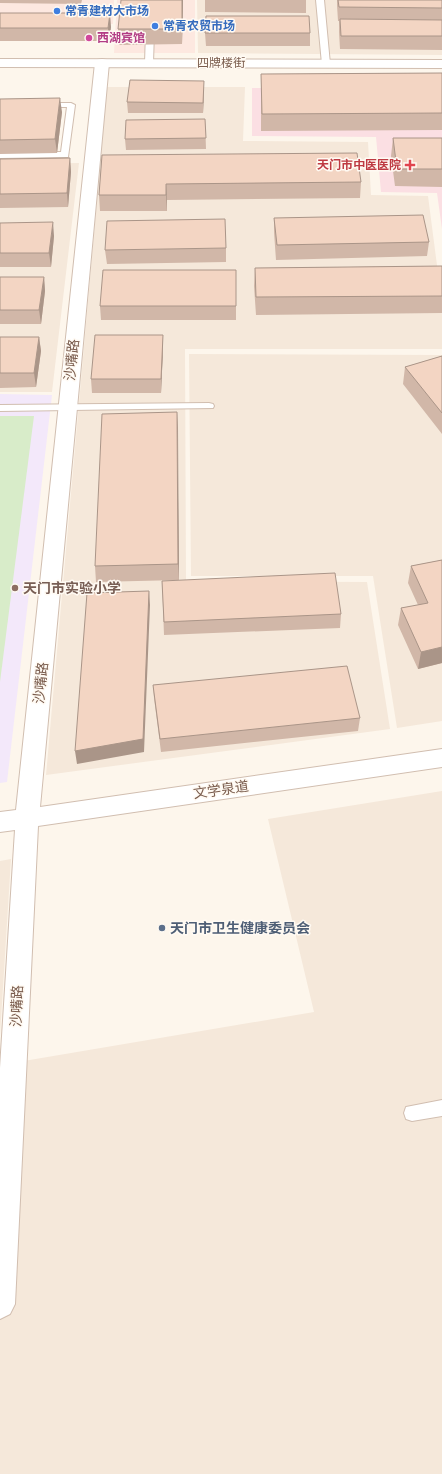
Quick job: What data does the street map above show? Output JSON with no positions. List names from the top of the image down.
{
  "streets": {
    "street": ["四牌楼街", "沙嘴路", "文学泉道"]
  },
  "crossings": [
    ["四牌楼街", "沙嘴路"],
    ["沙嘴路", "文学泉道"]
  ],
  "places": {
    "other": [
      "常青建材大市场",
      "常青农贸市场",
      "西湖宾馆",
      "天门市实验小学",
      "天门市卫生健康委员会"
    ],
    "health": ["天门市中医医院"]
  }
}
